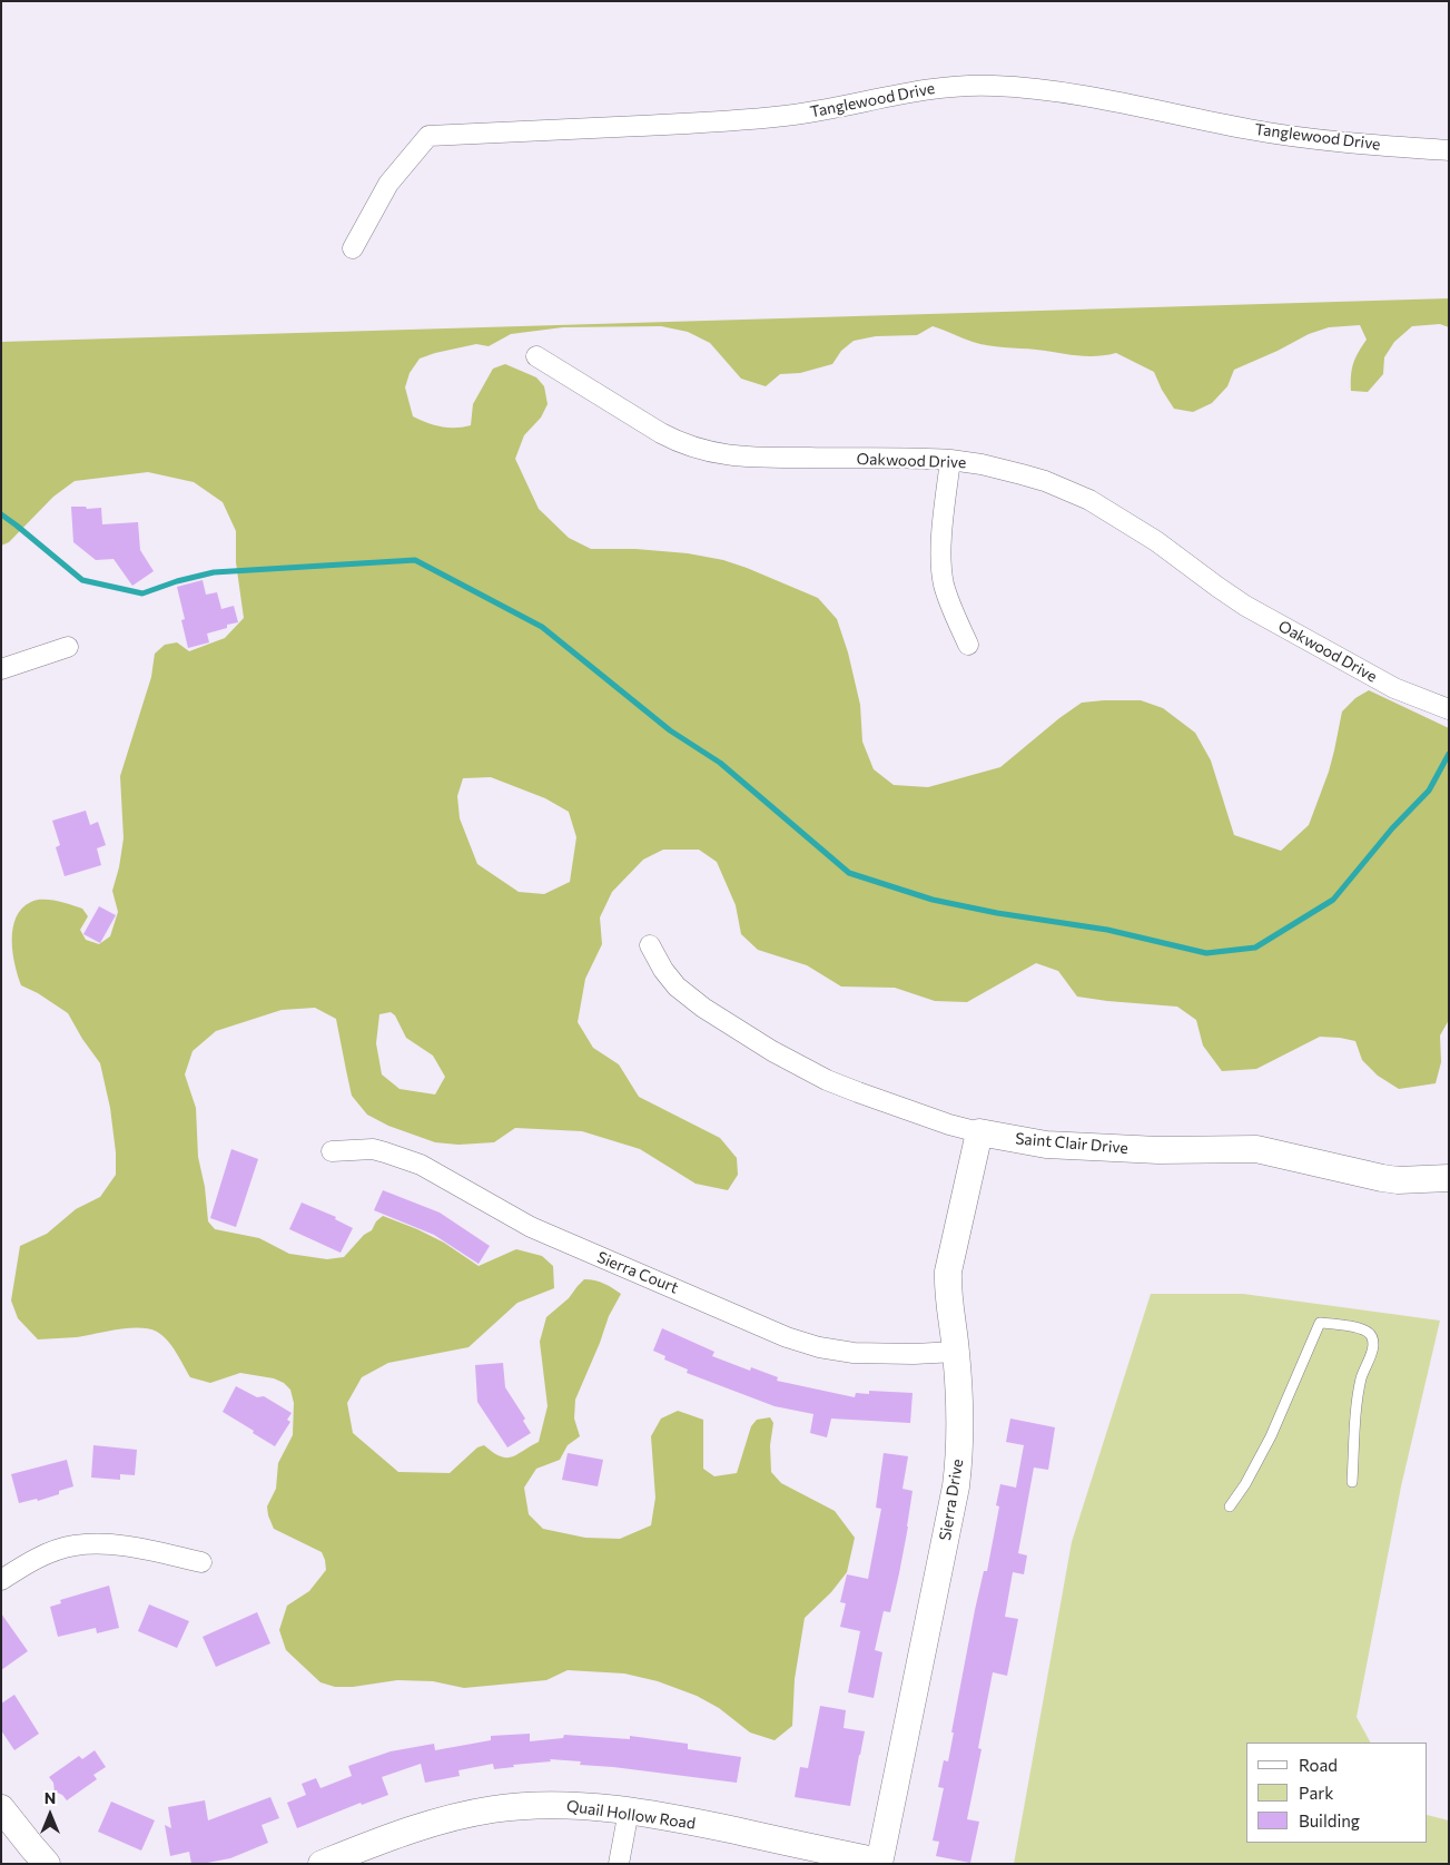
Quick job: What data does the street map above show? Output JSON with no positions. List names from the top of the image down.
{
  "streets": {
    "street": [
      "Tanglewood Drive",
      "Oakwood Drive",
      "Saint Clair Drive",
      "Sierra Court",
      "Sierra Drive",
      "Quail Hollow Road"
    ]
  },
  "crossings": [
    ["Saint Clair Drive", "Sierra Drive"],
    ["Sierra Court", "Sierra Drive"],
    ["Sierra Drive", "Quail Hollow Road"]
  ],
  "legend": ["Road", "Park", "Building"],
  "north": "top"
}
